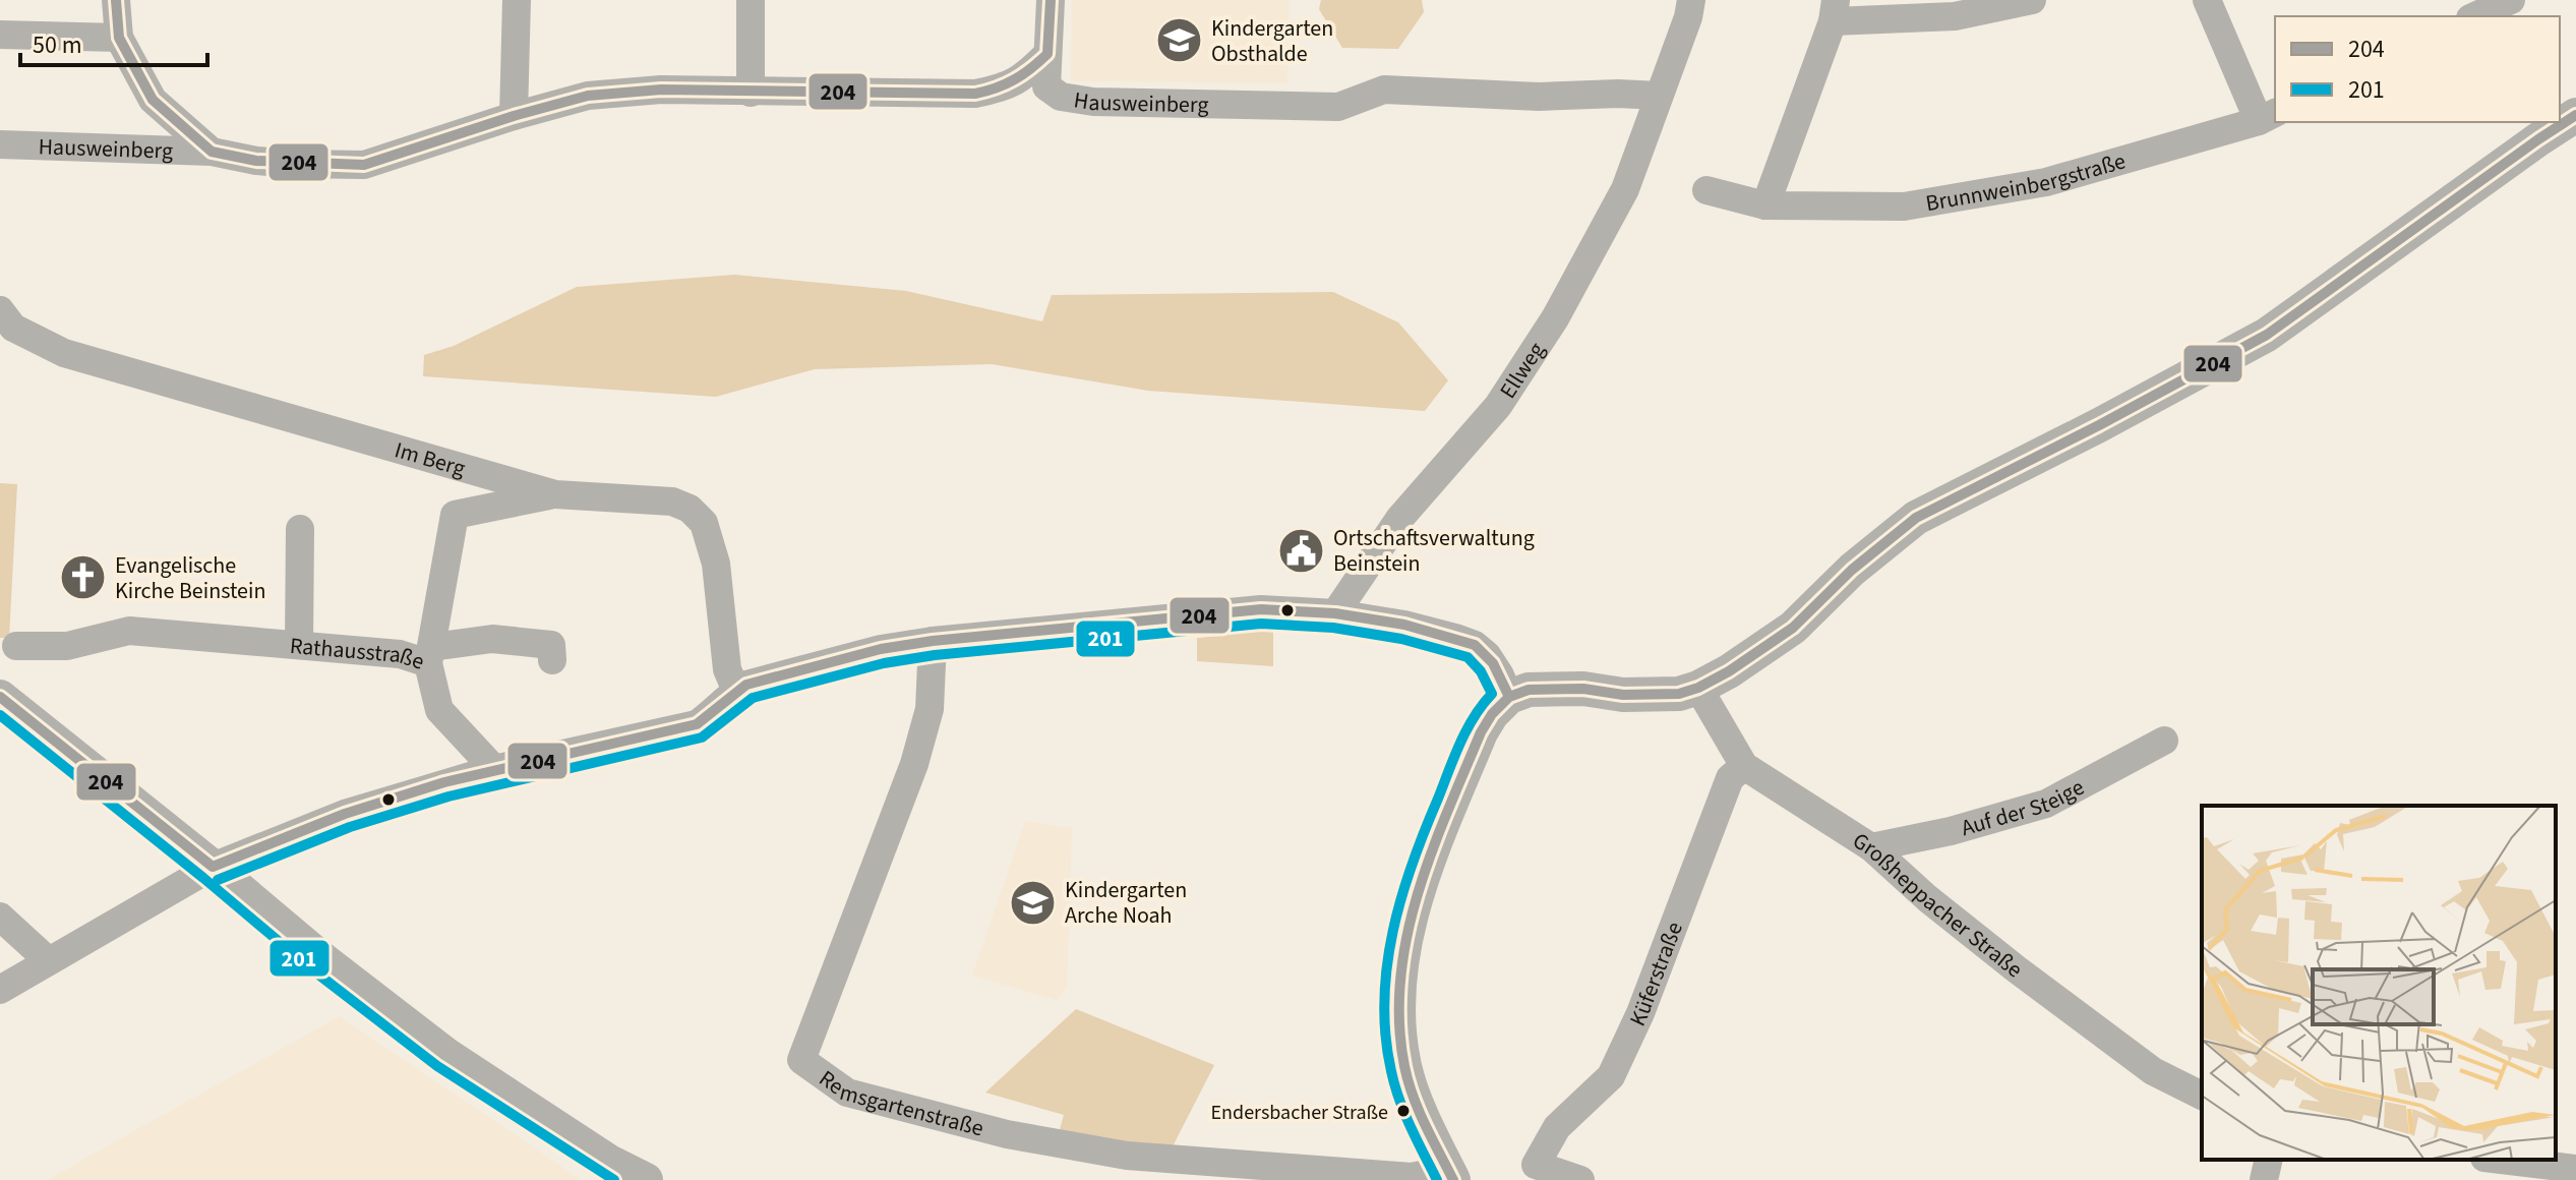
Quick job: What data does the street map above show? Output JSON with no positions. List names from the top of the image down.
{
  "streets": {
    "street": [
      "Hausweinberg",
      "Brunnweinbergstraße",
      "Ellweg",
      "Im Berg",
      "Rathausstraße",
      "Auf der Steige",
      "Großheppacher Straße",
      "Küferstraße",
      "Remsgartenstraße"
    ]
  },
  "crossings": [
    ["Hausweinberg", "Ellweg"],
    ["Auf der Steige", "Großheppacher Straße"],
    ["Großheppacher Straße", "Küferstraße"]
  ],
  "places": {
    "school or university": ["Kindergarten Obsthalde", "Kindergarten Arche Noah"],
    "public building": ["Ortschaftsverwaltung Beinstein"],
    "church": ["Evangelische Kirche Beinstein"],
    "other": ["Endersbacher Straße"]
  },
  "lines": ["transit line 204", "transit line 201"],
  "legend": ["204", "201"],
  "scale_bar": "50 m"
}
